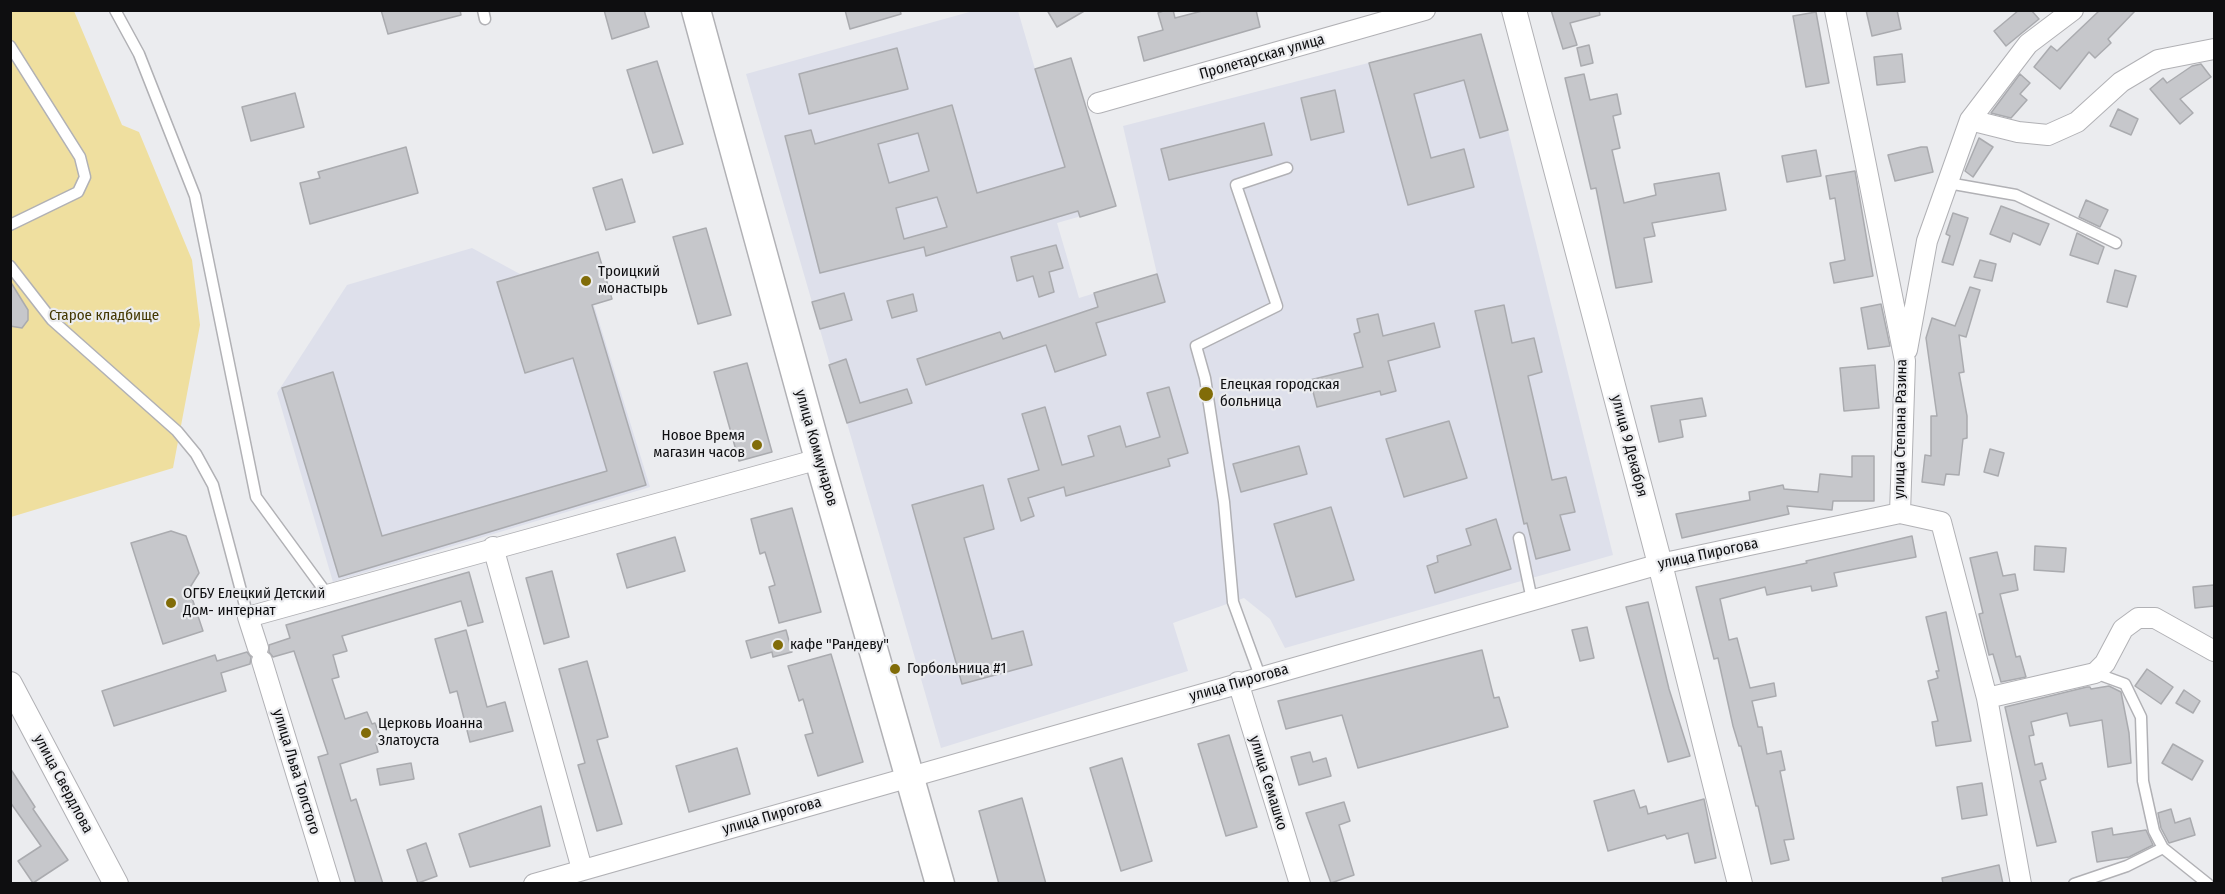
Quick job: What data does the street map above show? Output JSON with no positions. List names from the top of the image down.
{
  "streets": {
    "main road": ["улица Коммунаров"],
    "street": [
      "Пролетарская улица",
      "улица Степана Разина",
      "улица 9 Декабря",
      "улица Пирогова",
      "улица Льва Толстого",
      "улица Семашко",
      "улица Свердлова"
    ]
  },
  "crossings": [
    ["улица Степана Разина", "улица Пирогова"],
    ["улица 9 Декабря", "улица Пирогова"],
    ["улица Коммунаров", "улица Пирогова"],
    ["улица Пирогова", "улица Семашко"]
  ],
  "parks": ["Старое кладбище"],
  "places": [
    "Троицкий монастырь",
    "Елецкая городская больница",
    "Новое Время магазин часов",
    "ОГБУ Елецкий Детский Дом- интернат",
    "кафе \"Рандеву\"",
    "Горбольница #1",
    "Церковь Иоанна Златоуста"
  ]
}
